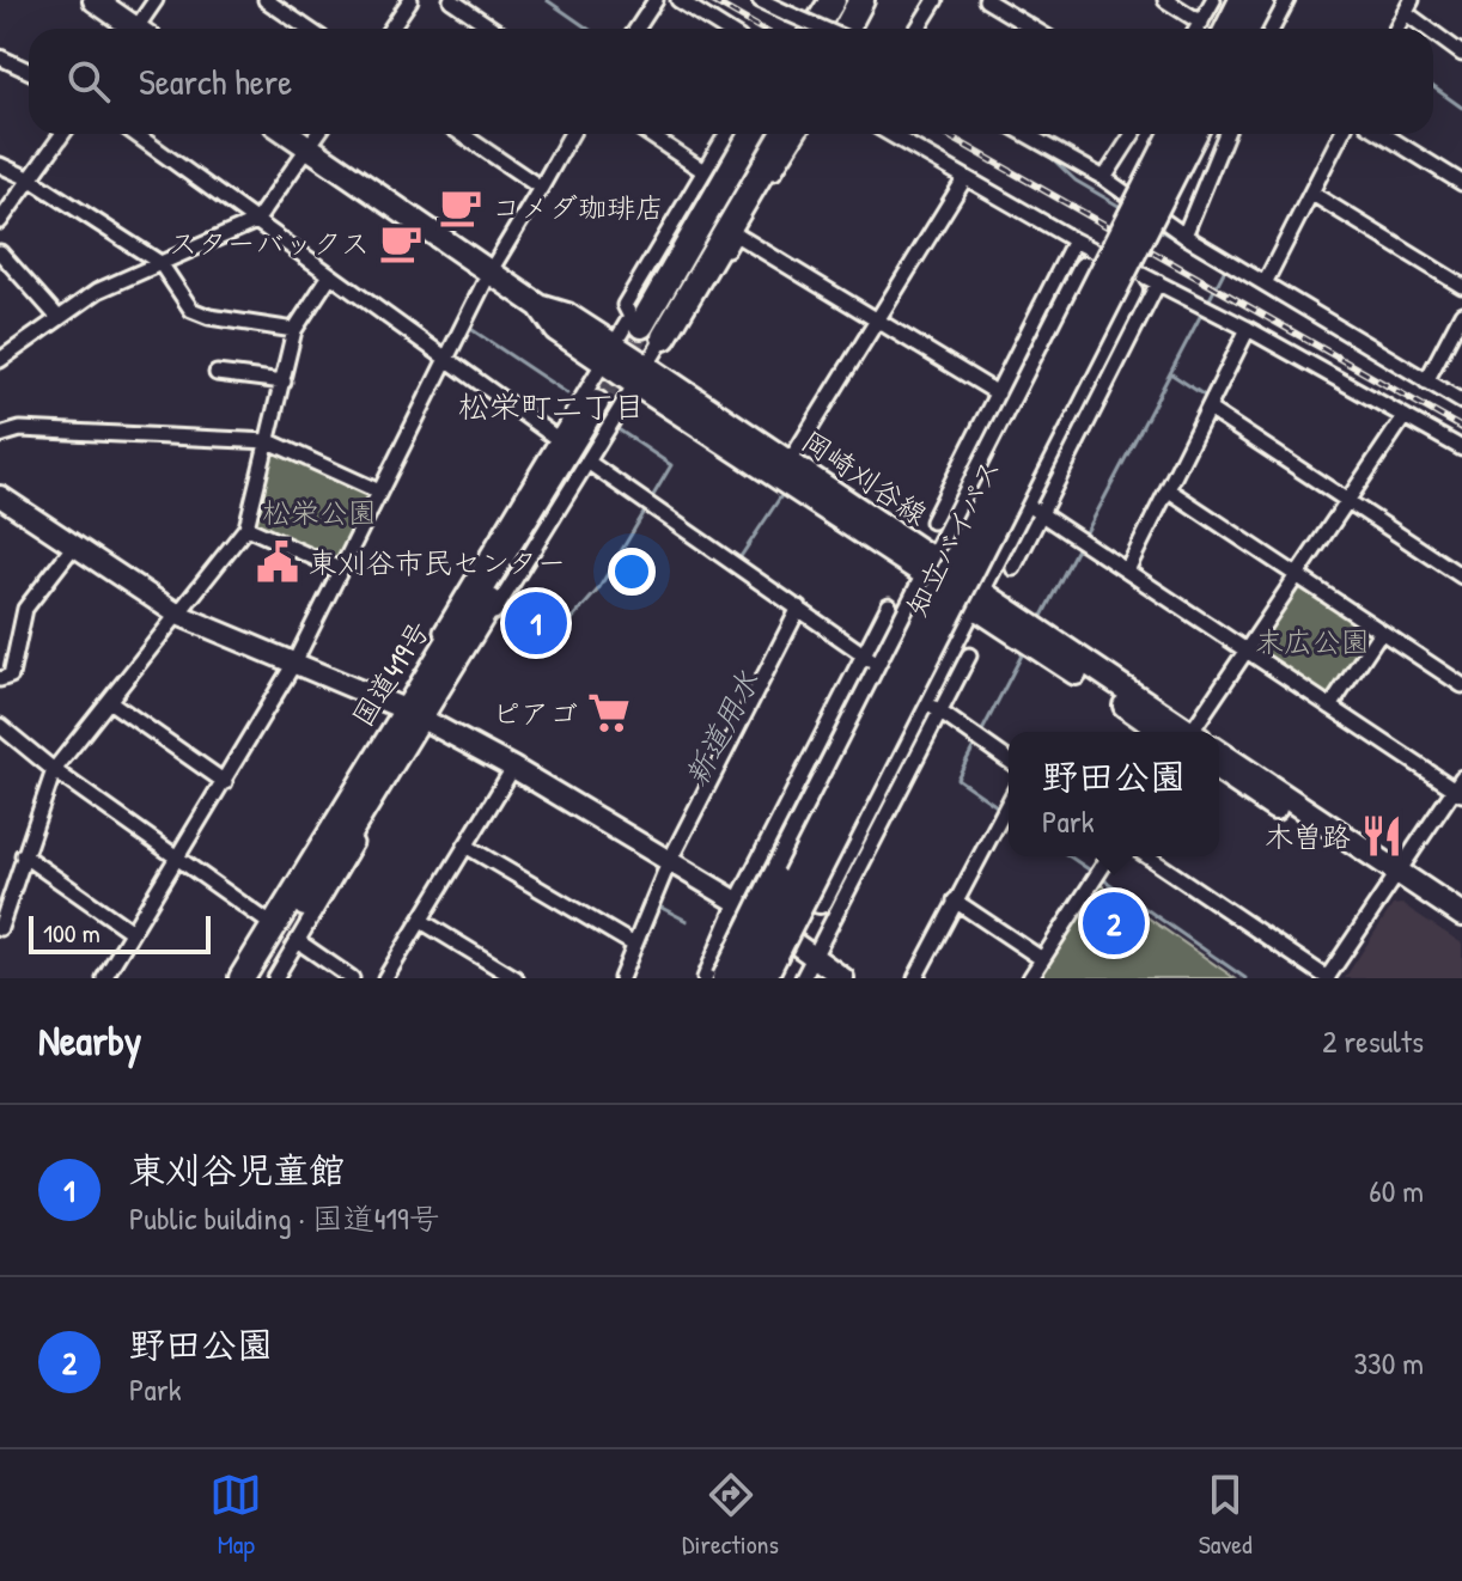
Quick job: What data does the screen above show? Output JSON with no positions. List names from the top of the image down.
{
  "streets": {
    "highway": ["知立バイパス", "国道419号"],
    "main road": ["岡崎刈谷線"]
  },
  "districts": ["松栄町二丁目"],
  "water": ["新道用水"],
  "parks": ["松栄公園", "末広公園"],
  "places": {
    "cafe": ["コメダ珈琲店", "スターバックス"],
    "public building": ["東刈谷市民センター"],
    "supermarket": ["ピアゴ"],
    "restaurant": ["木曽路"]
  },
  "scale_bar": "100 m",
  "page": {
    "search": "Search here",
    "pins": ["1", "2"],
    "popup": ["野田公園", "Park"],
    "scale": "100 m",
    "heading": ["Nearby", "2 results"],
    "list": [
      {
        "mark": "1",
        "name": "東刈谷児童館",
        "note": "Public building · 国道419号",
        "value": "60 m"
      },
      {
        "mark": "2",
        "name": "野田公園",
        "note": "Park",
        "value": "330 m"
      }
    ],
    "nav": ["Map", "Directions", "Saved"]
  }
}
